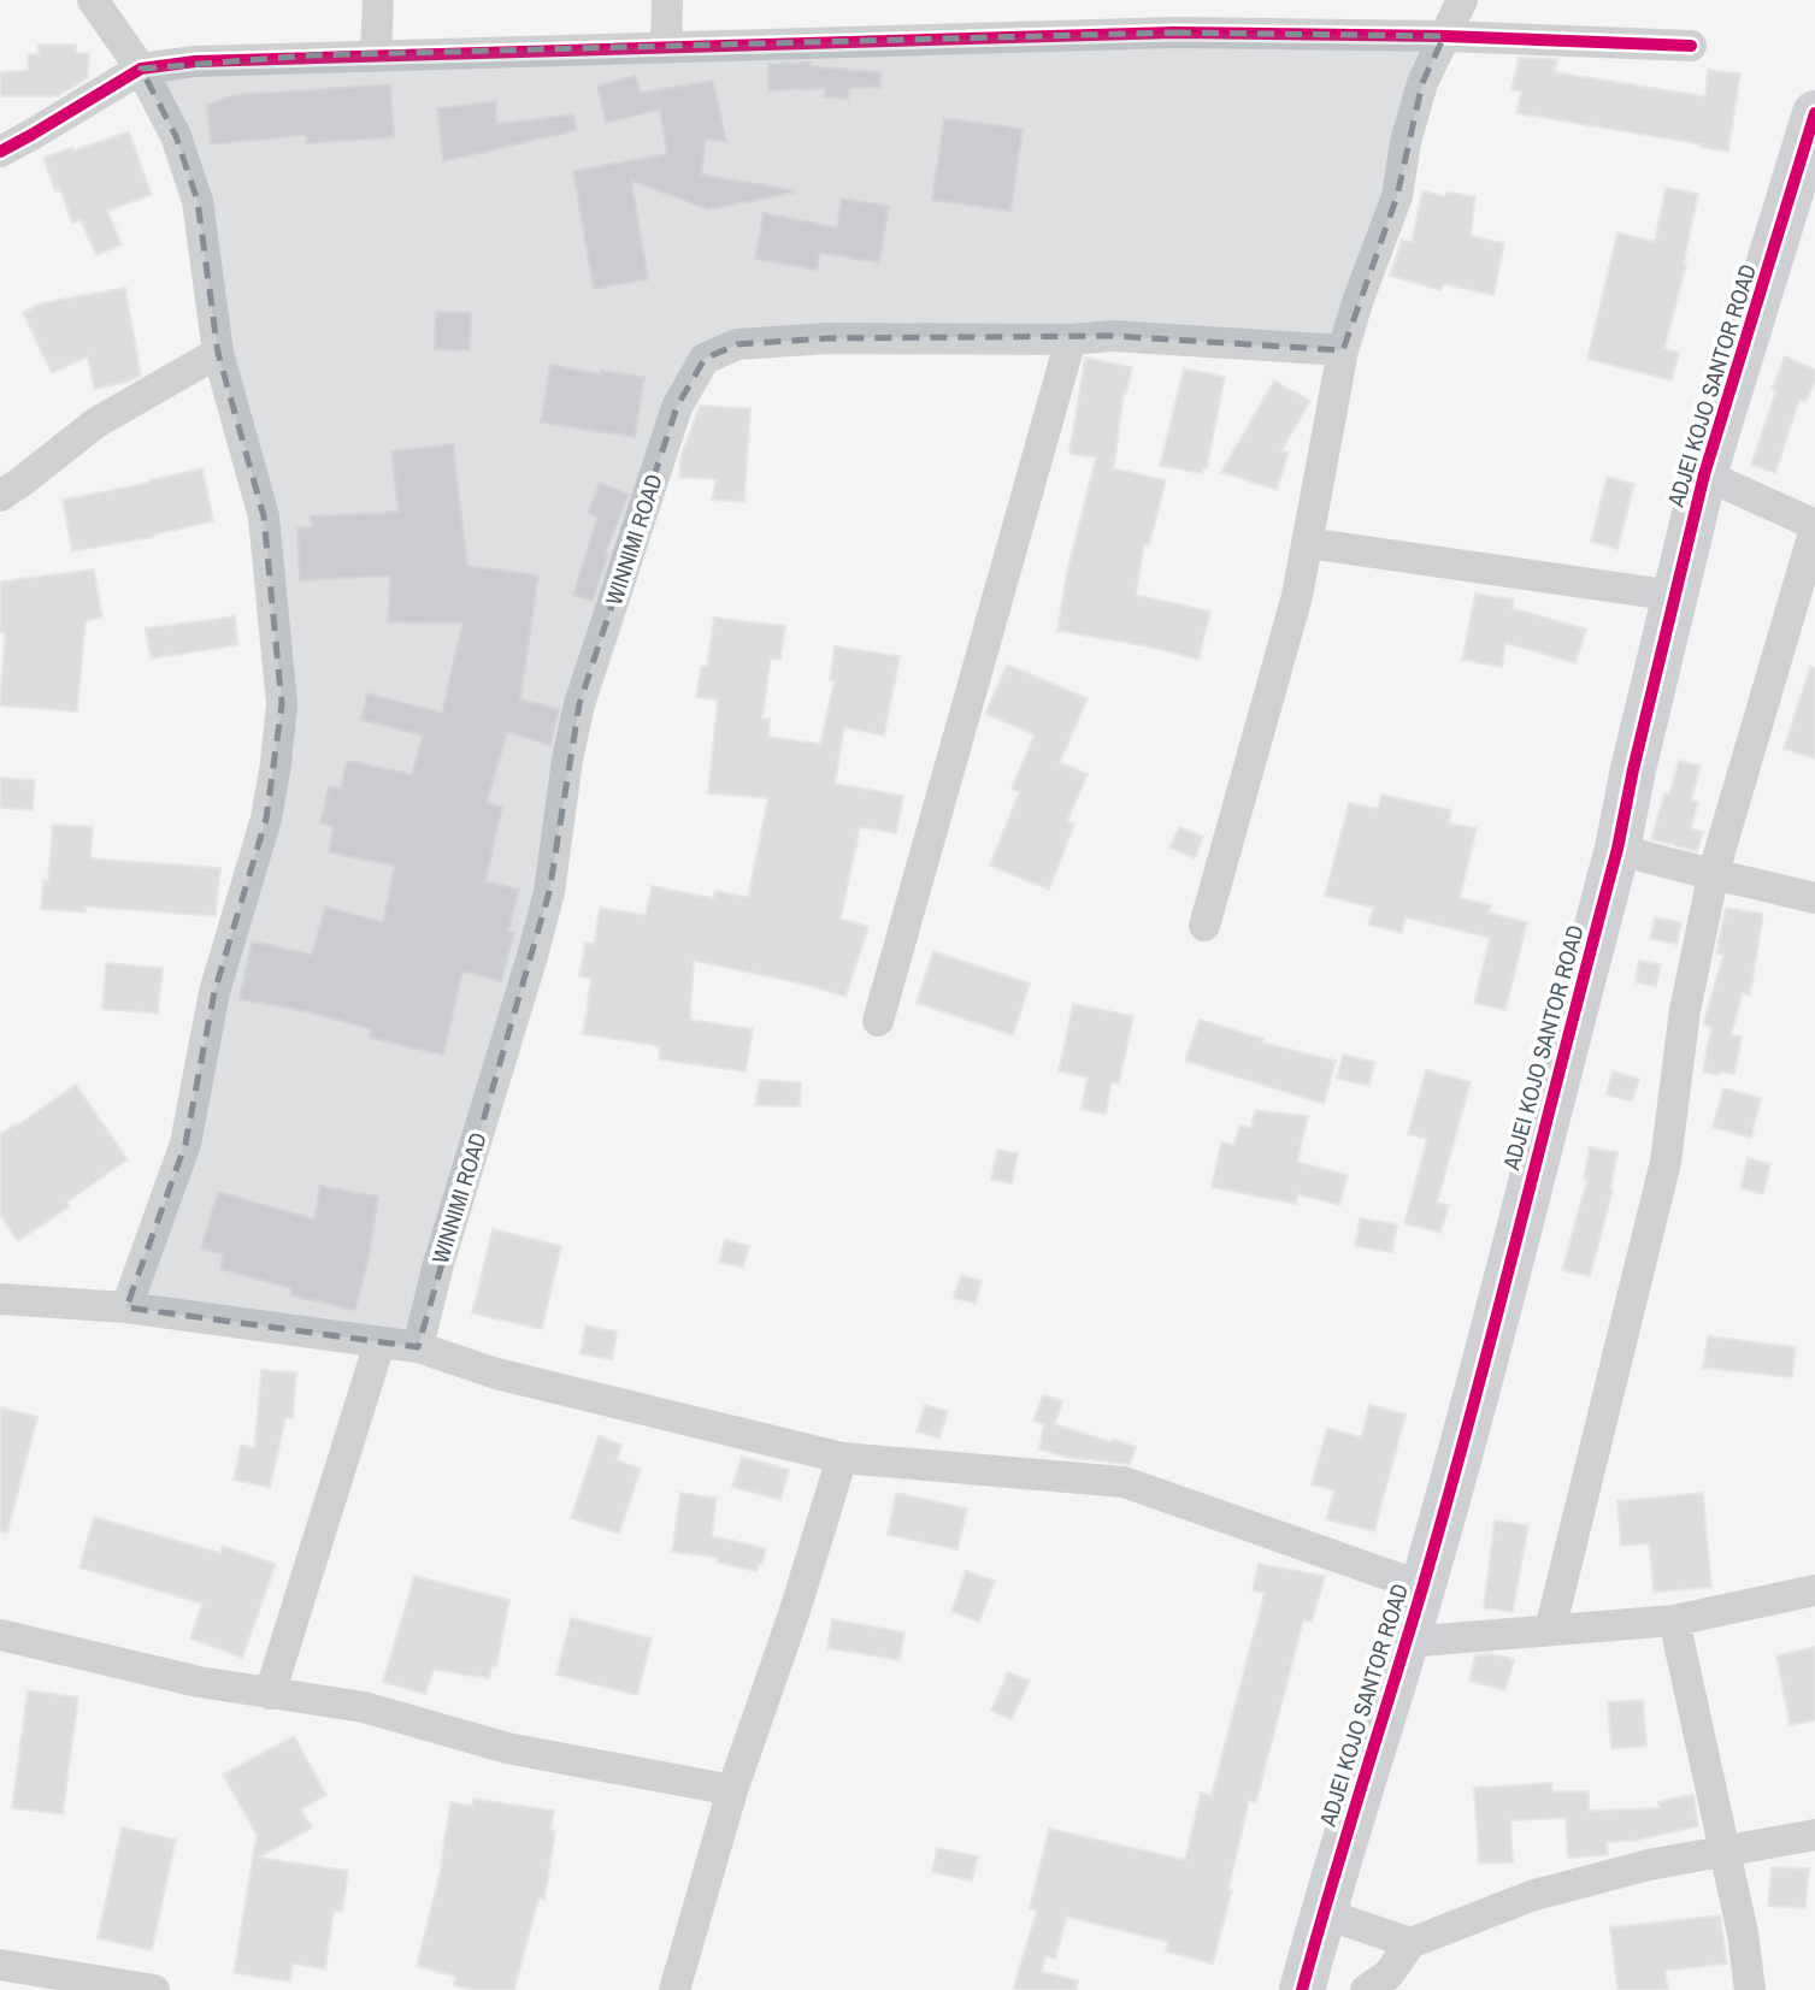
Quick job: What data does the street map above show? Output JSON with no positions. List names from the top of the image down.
{
  "streets": {
    "street": ["ADJEI KOJO SANTOR ROAD", "WINNIMI ROAD"]
  }
}
